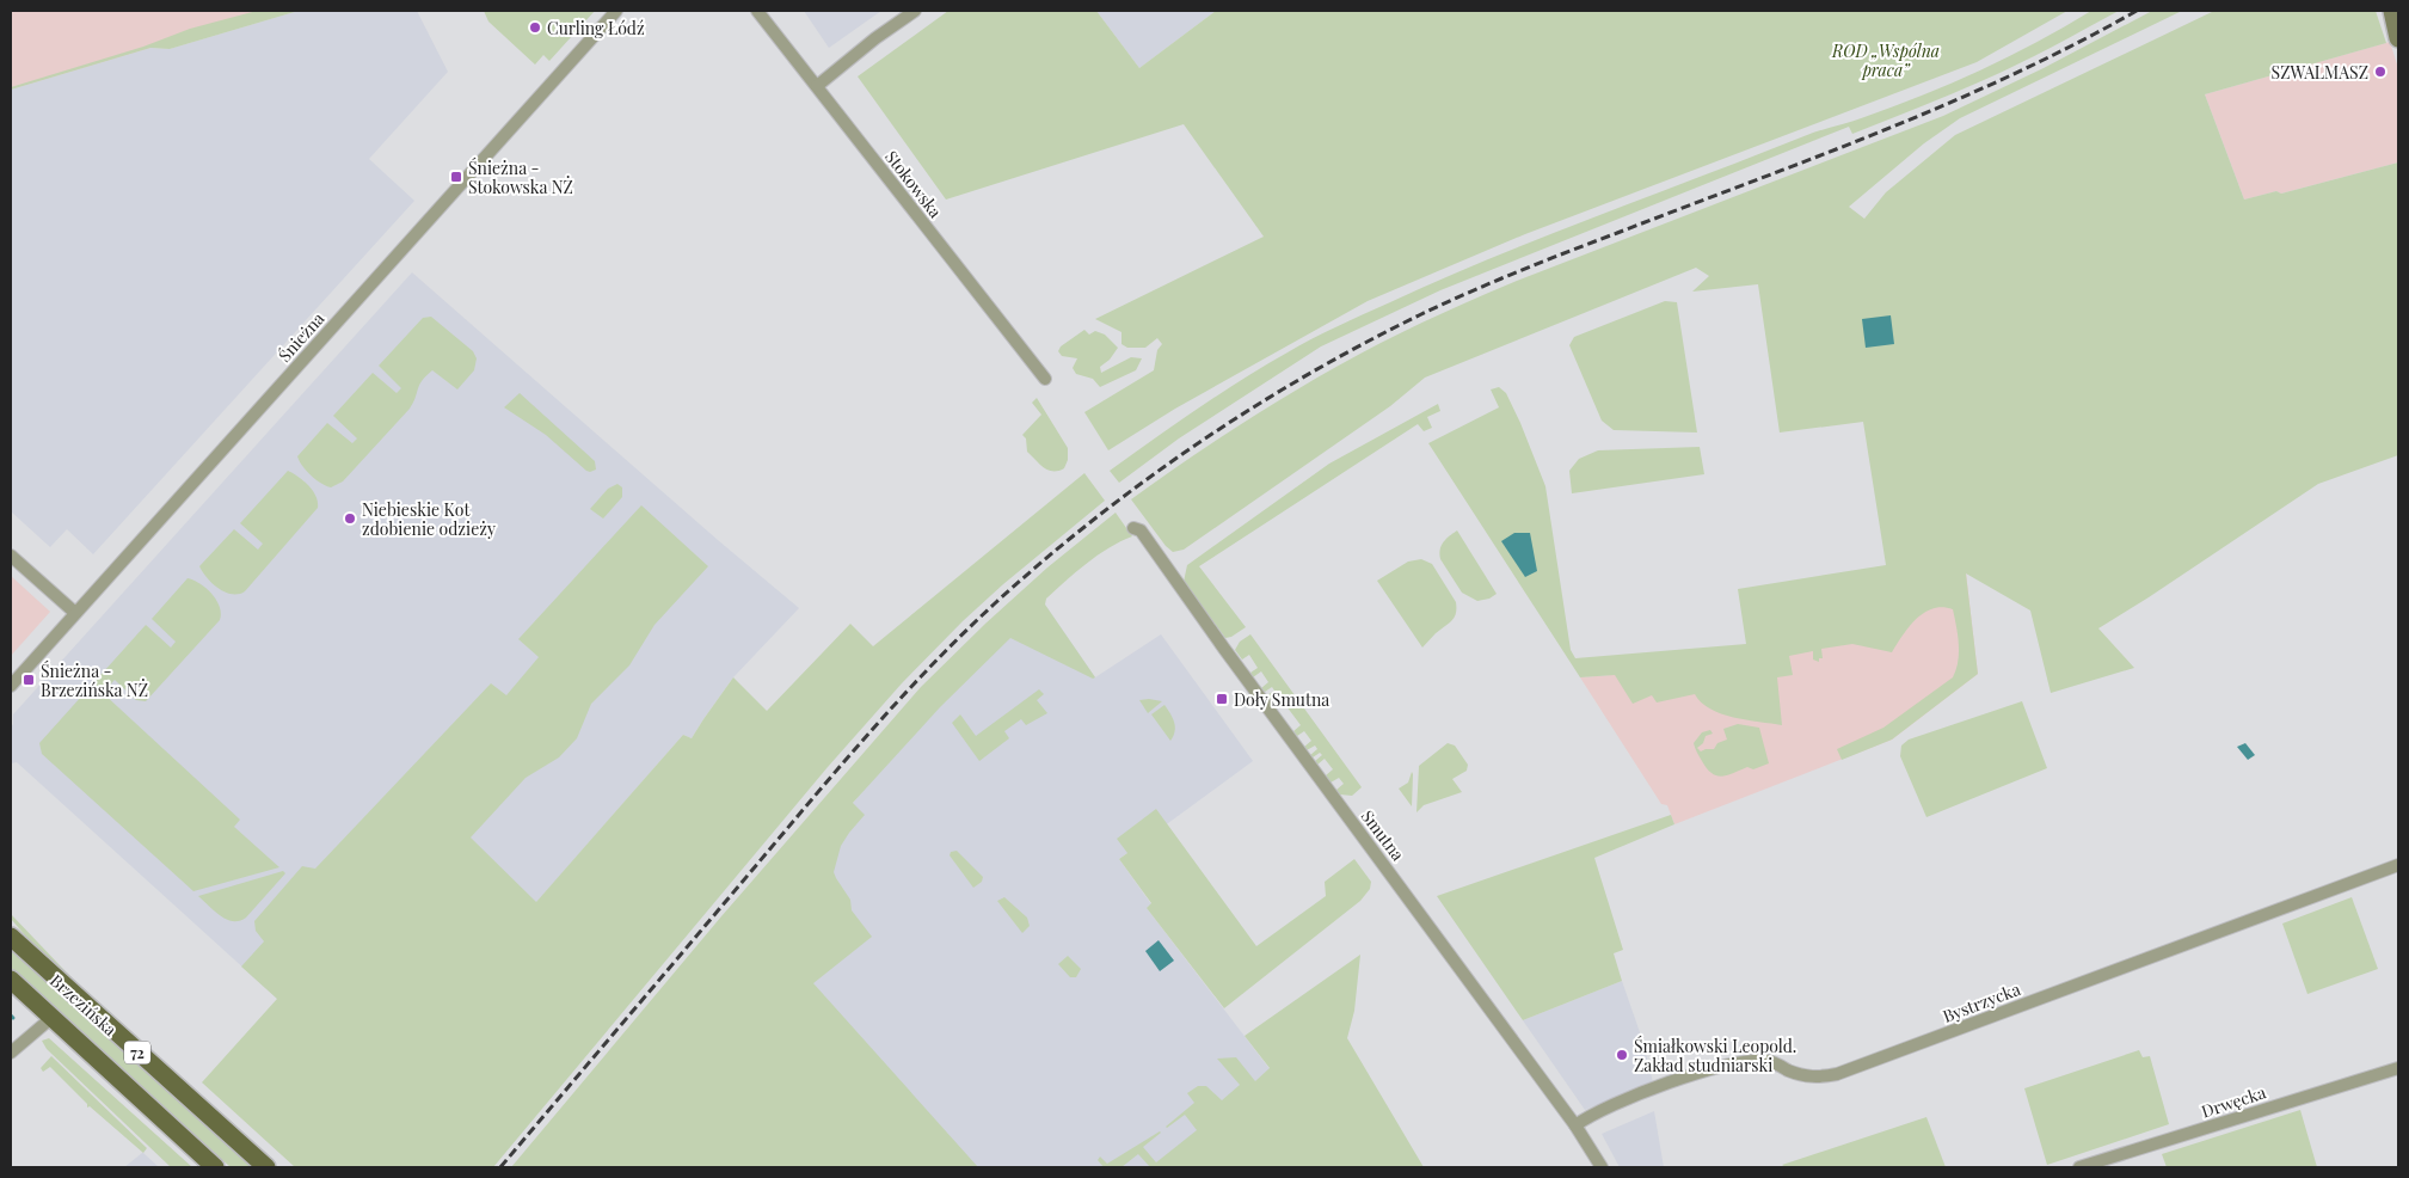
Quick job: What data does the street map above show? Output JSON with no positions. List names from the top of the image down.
{
  "streets": {
    "main road": ["Brzezińska", "72"],
    "street": [
      "Stokowska",
      "Śnieżna",
      "Smutna",
      "Bystrzycka",
      "Drwęcka"
    ]
  },
  "crossings": [
    ["Smutna", "Bystrzycka"]
  ],
  "parks": ["ROD „Wspólna praca”"],
  "places": {
    "other": [
      "Curling Łódź",
      "SZWALMASZ",
      "Niebieskie Kot zdobienie odzieży",
      "Śmiałkowski Leopold. Zakład studniarski"
    ],
    "transit": ["Śnieżna - Stokowska NŻ", "Śnieżna - Brzezińska NŻ", "Doły Smutna"]
  }
}
